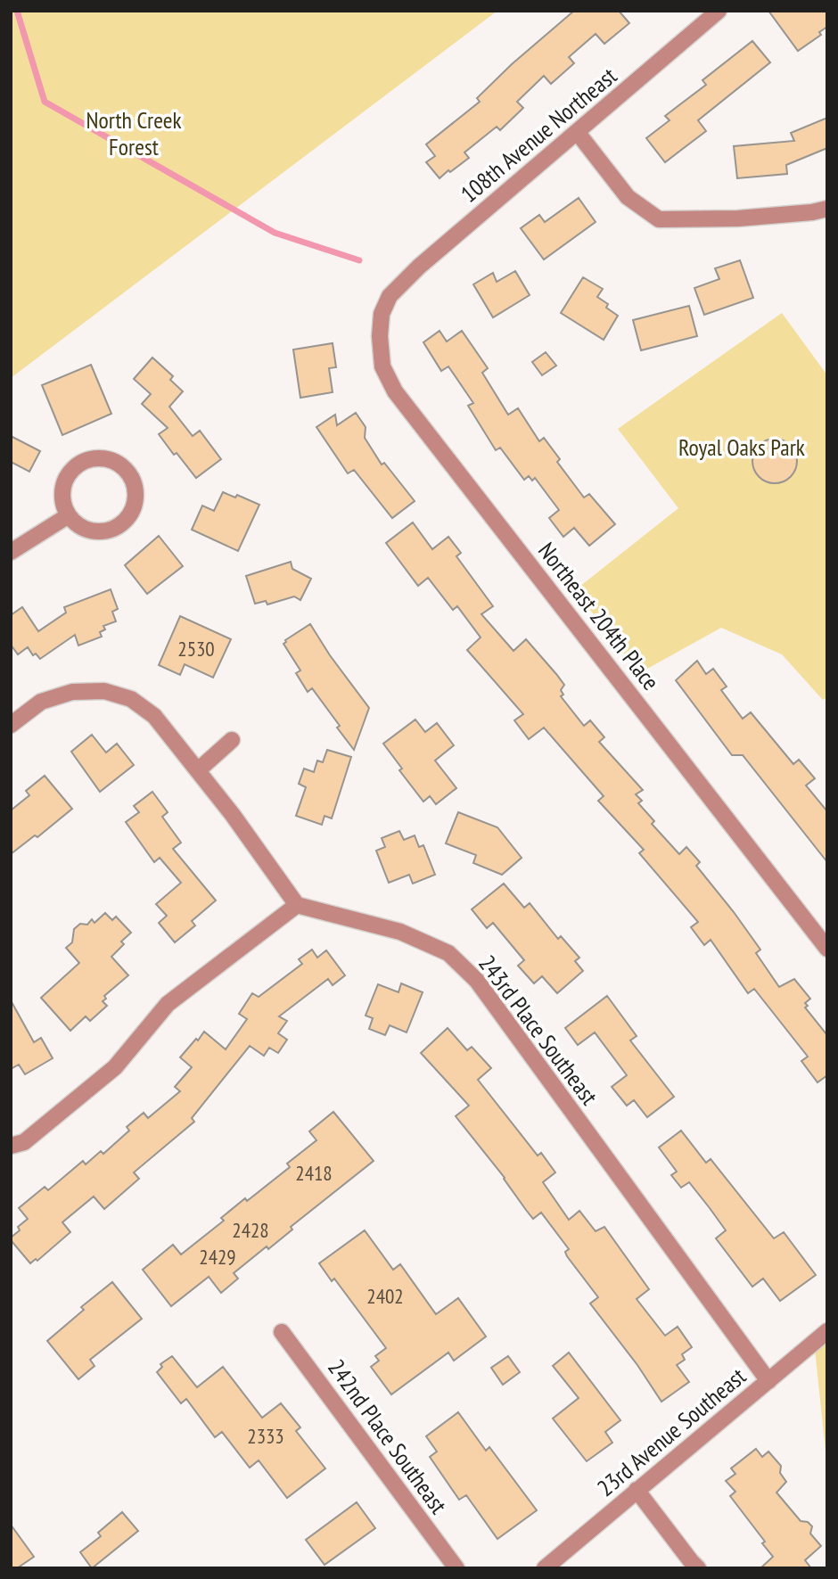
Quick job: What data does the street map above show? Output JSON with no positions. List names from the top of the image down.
{
  "streets": {
    "street": [
      "108th Avenue Northeast",
      "Northeast 204th Place",
      "243rd Place Southeast",
      "23rd Avenue Southeast",
      "242nd Place Southeast"
    ]
  },
  "crossings": [
    ["108th Avenue Northeast", "Northeast 204th Place"],
    ["243rd Place Southeast", "23rd Avenue Southeast"]
  ],
  "parks": ["North Creek Forest", "Royal Oaks Park"],
  "house_numbers": [
    "2530",
    "2418",
    "2428",
    "2429",
    "2402",
    "2333"
  ]
}
